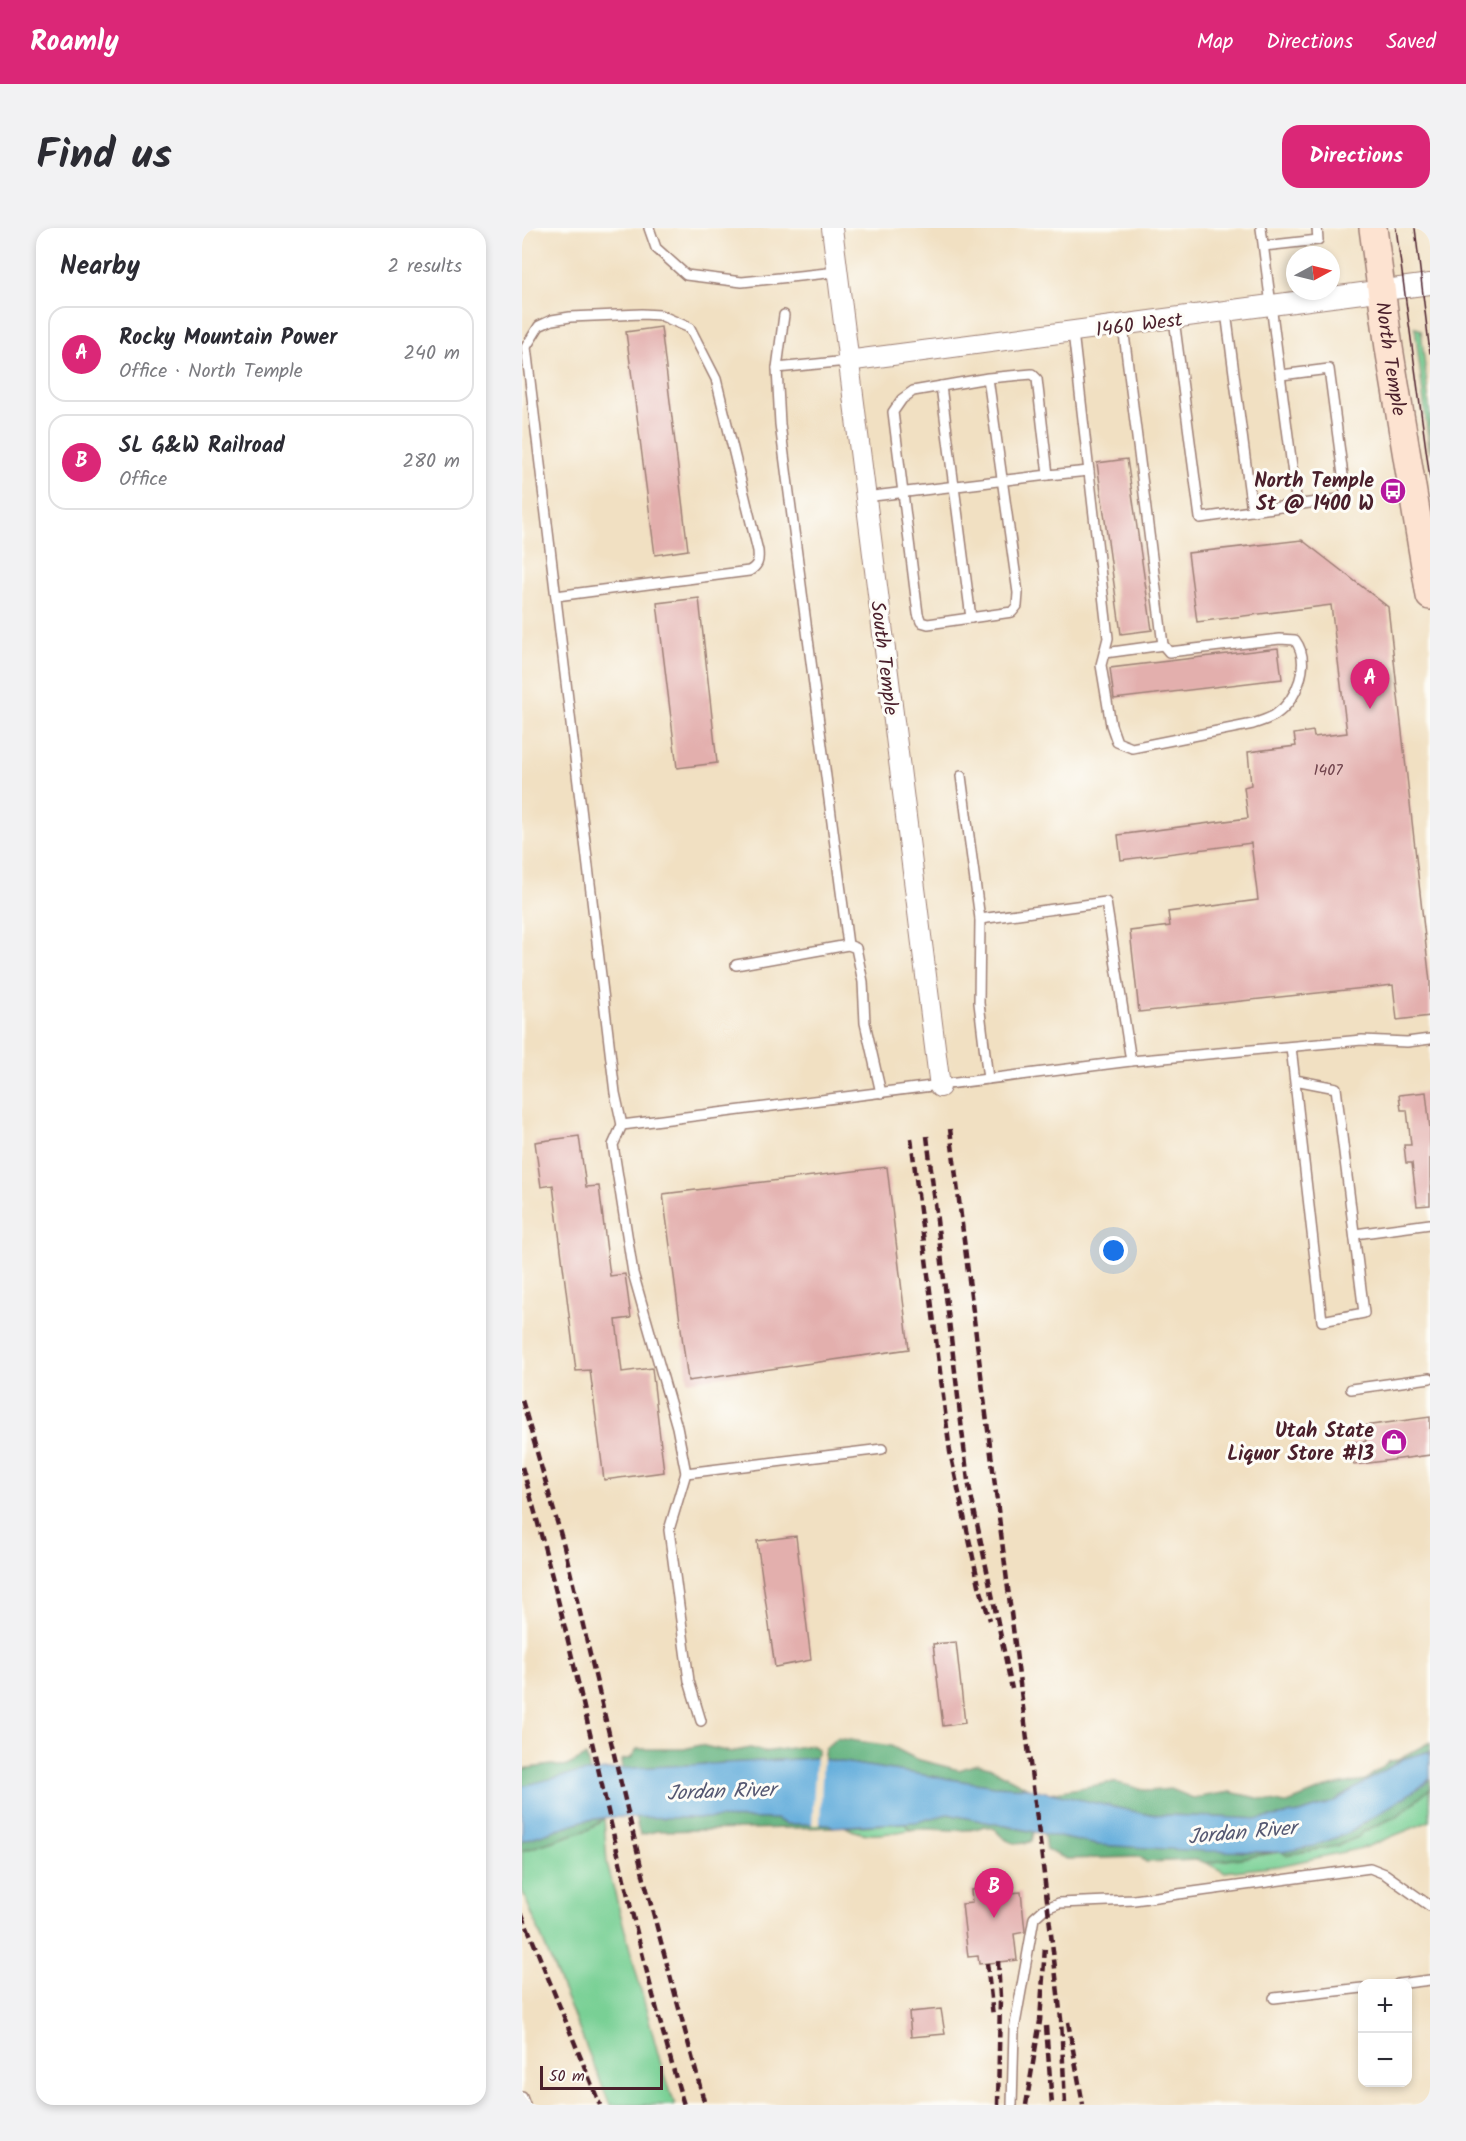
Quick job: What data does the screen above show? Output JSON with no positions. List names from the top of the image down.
{
  "streets": {
    "main road": ["North Temple"],
    "street": ["1460 West", "South Temple"]
  },
  "crossings": [
    ["1460 West", "North Temple"],
    ["1460 West", "South Temple"]
  ],
  "water": ["Jordan River"],
  "places": {
    "bus stop": ["North Temple St @ 1400 W"],
    "shop": ["Utah State Liquor Store #13"]
  },
  "house_numbers": ["1407"],
  "scale_bar": "50 m",
  "north": "right",
  "page": {
    "header": "Roamly",
    "nav": ["Map", "Directions", "Saved"],
    "title": "Find us",
    "buttons": "Directions",
    "heading": ["Nearby", "2 results"],
    "list": [
      {
        "mark": "A",
        "name": "Rocky Mountain Power",
        "note": "Office · North Temple",
        "value": "240 m"
      },
      {
        "mark": "B",
        "name": "SL G&W Railroad",
        "note": "Office",
        "value": "280 m"
      }
    ],
    "pins": ["A", "B"],
    "map_buttons": ["+", "−"],
    "scale": "50 m"
  }
}
